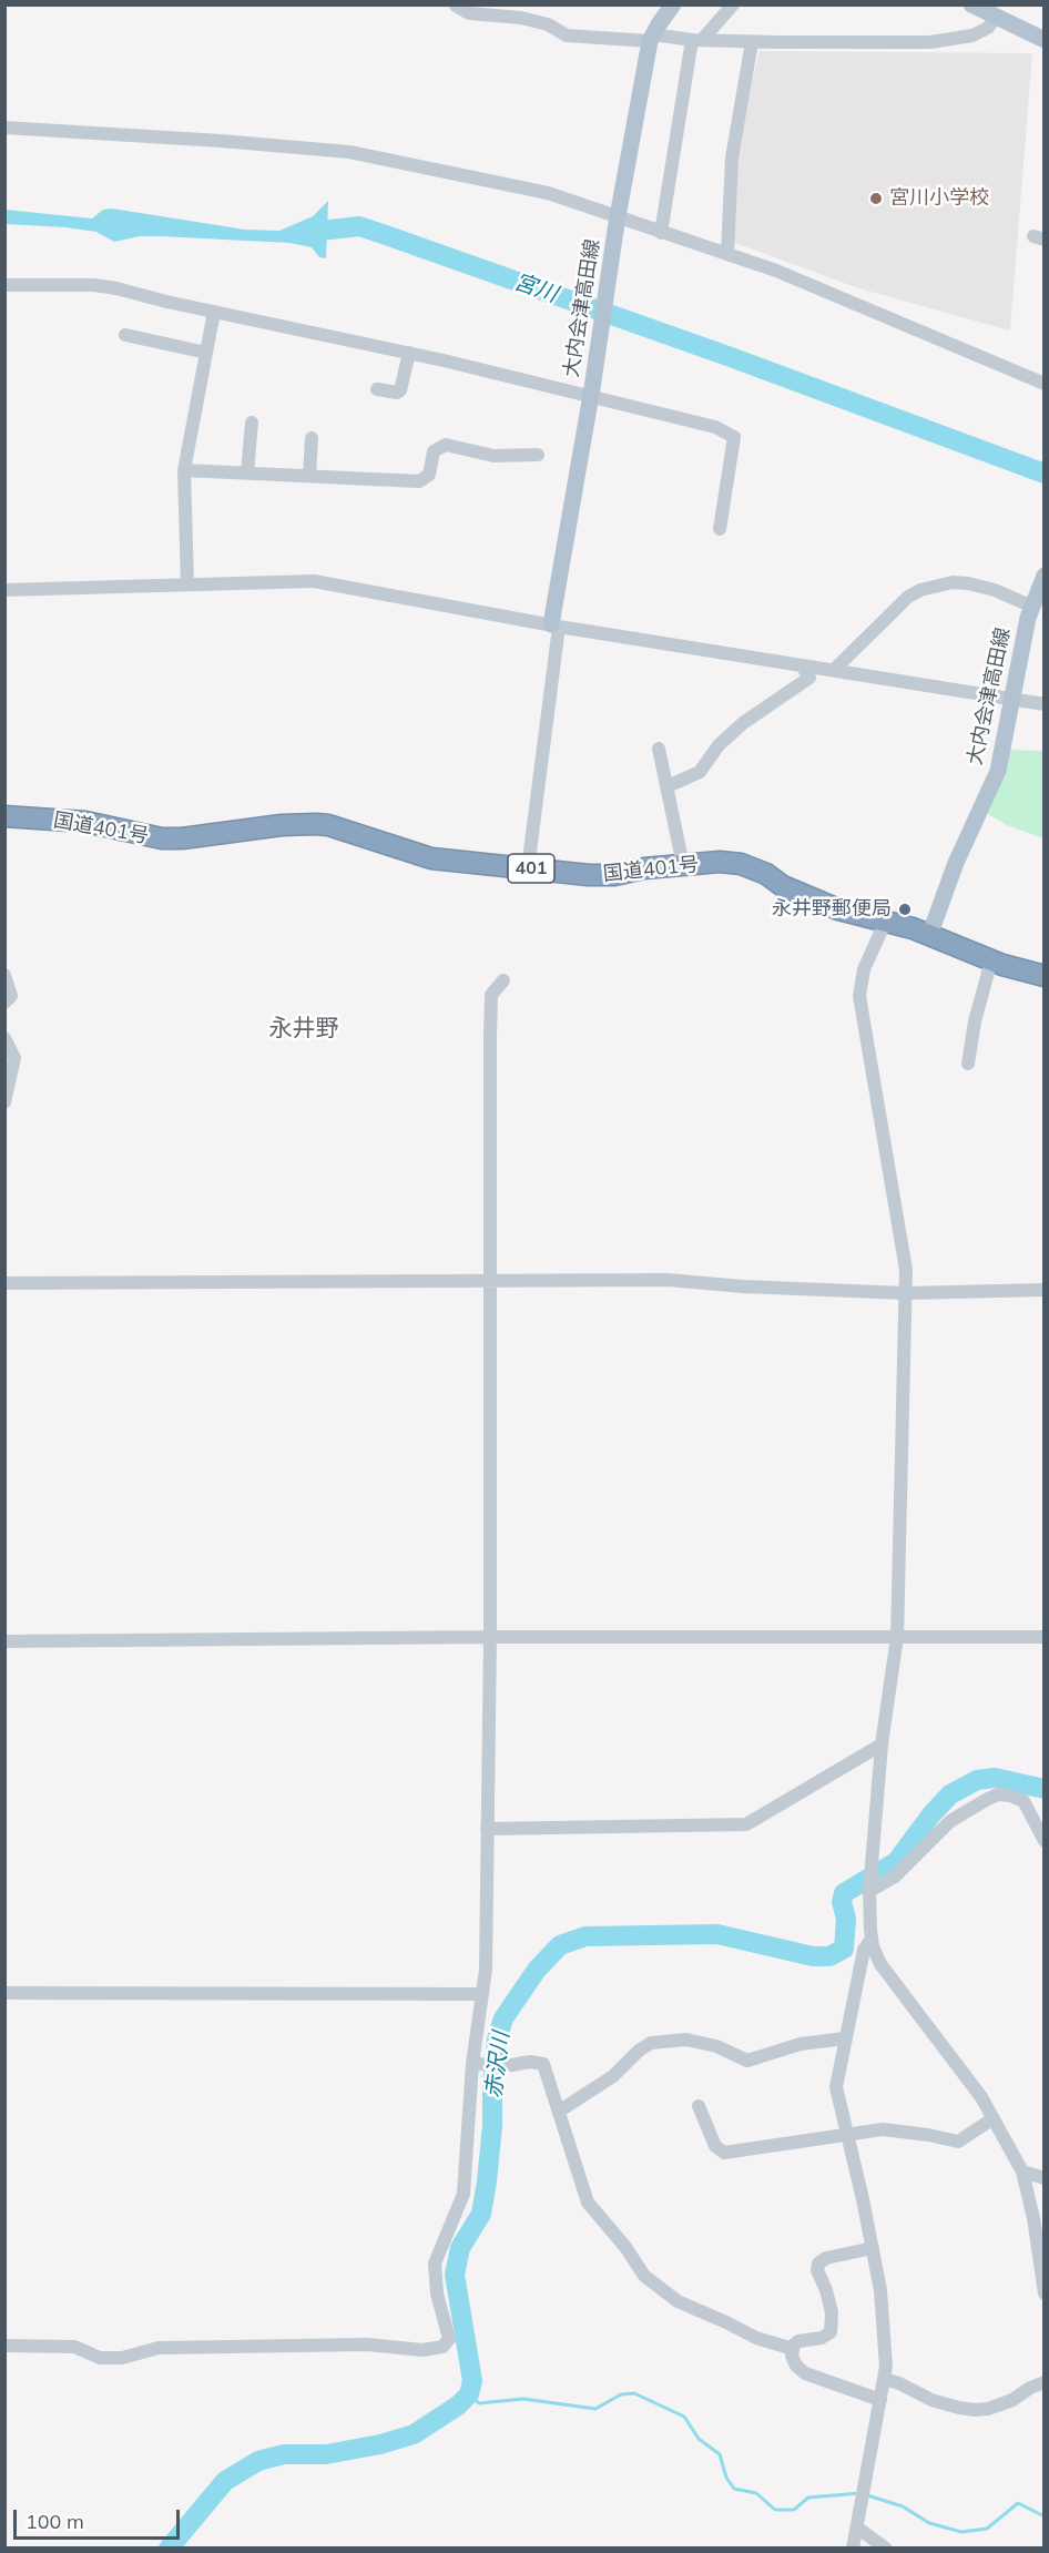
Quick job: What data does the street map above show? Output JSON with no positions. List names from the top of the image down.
{
  "streets": {
    "highway": ["国道401号", "401"],
    "main road": ["大内会津高田線"]
  },
  "crossings": [
    ["大内会津高田線", "国道401号"]
  ],
  "districts": ["永井野"],
  "water": ["宮川", "赤沢川"],
  "places": ["宮川小学校", "永井野郵便局"],
  "scale_bar": "100 m"
}
